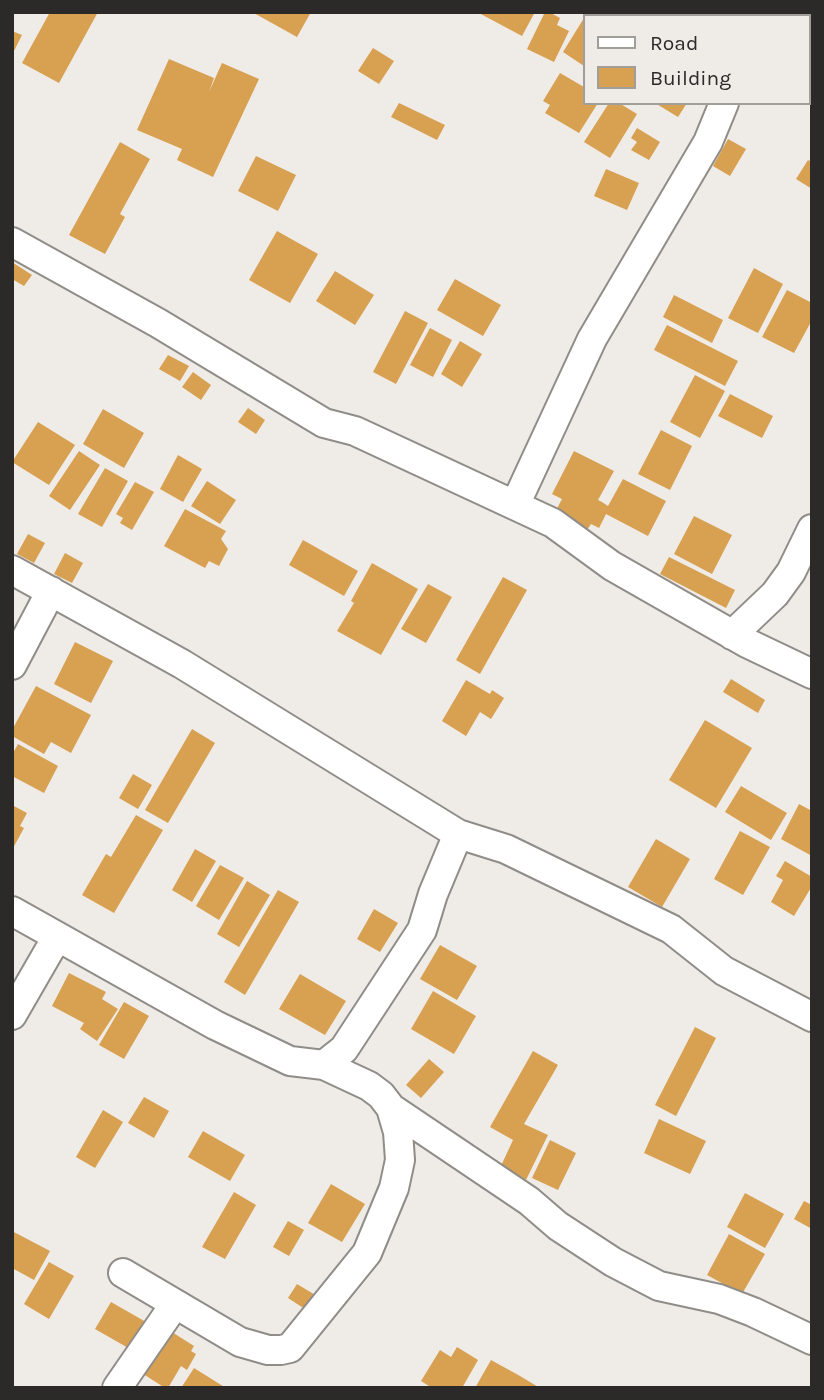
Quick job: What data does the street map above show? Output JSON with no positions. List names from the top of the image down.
{
  "legend": ["Road", "Building"]
}
